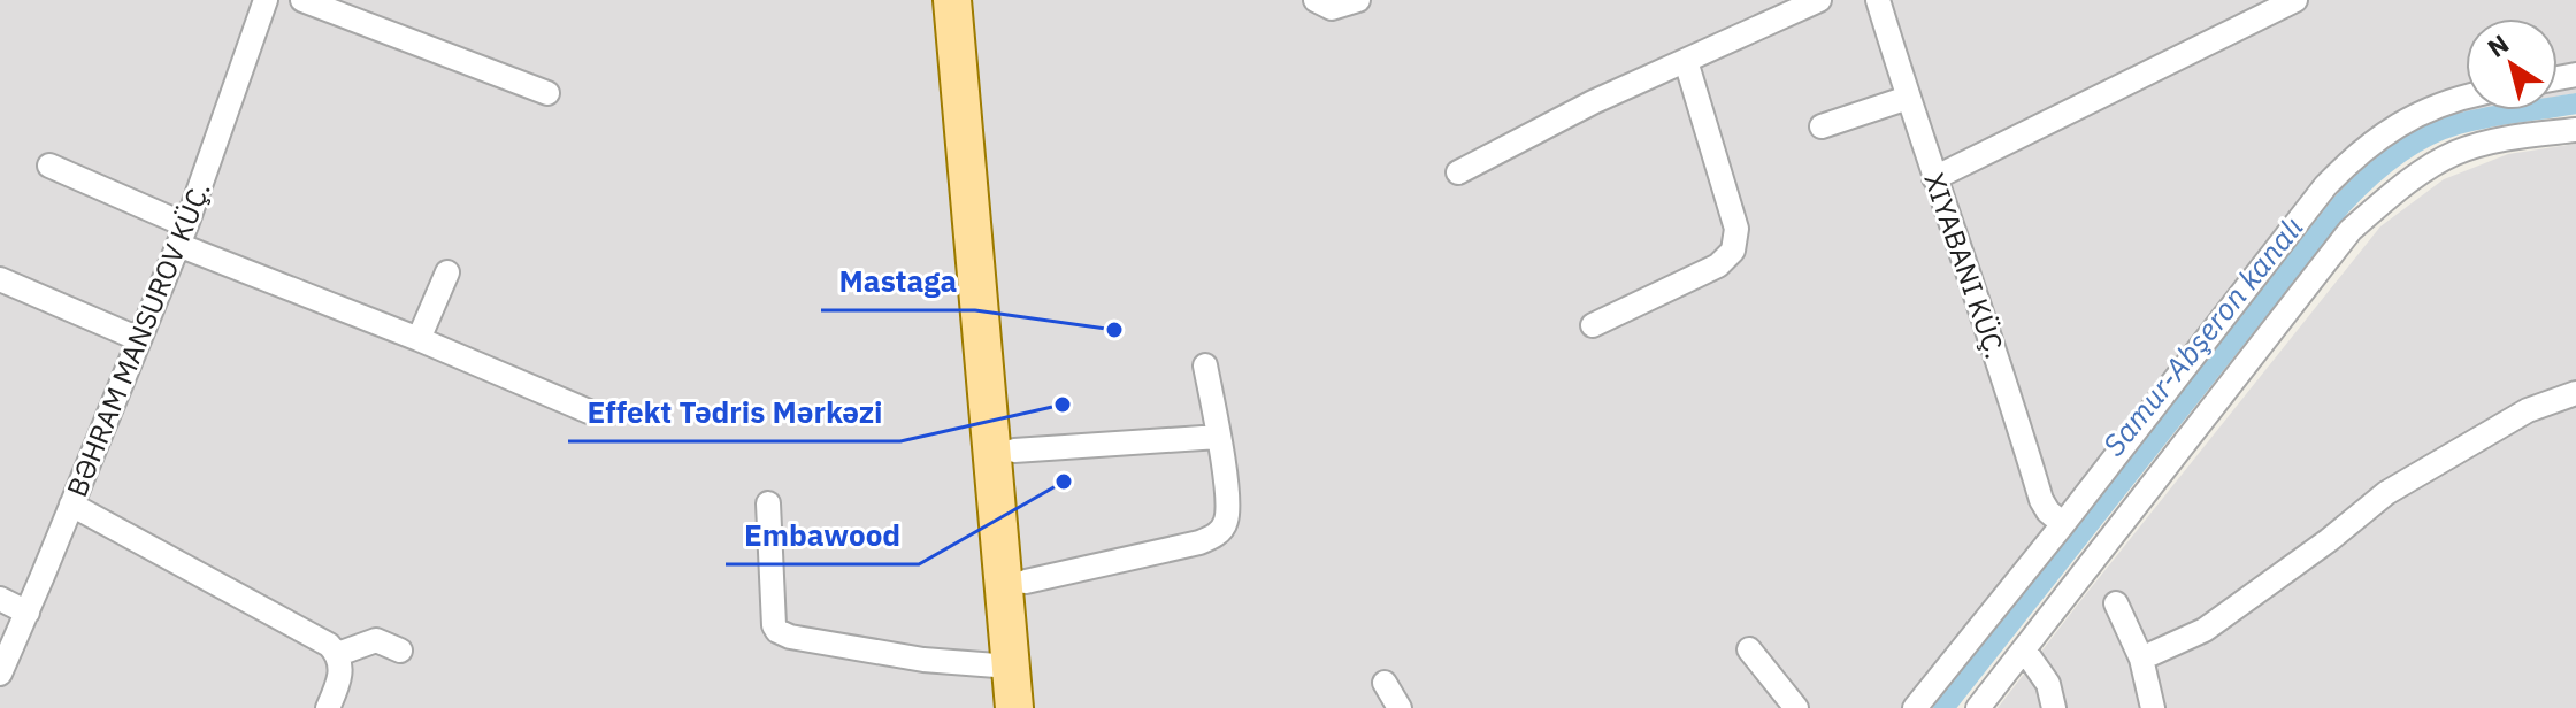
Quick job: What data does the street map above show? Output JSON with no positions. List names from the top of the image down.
{
  "streets": {
    "street": ["XIYABANI KÜÇ.", "BƏHRAM MANSUROV KÜÇ."]
  },
  "water": ["Samur-Abşeron kanalı"],
  "places": ["Mastaga", "Effekt Tədris Mərkəzi", "Embawood"],
  "north": "top left"
}
